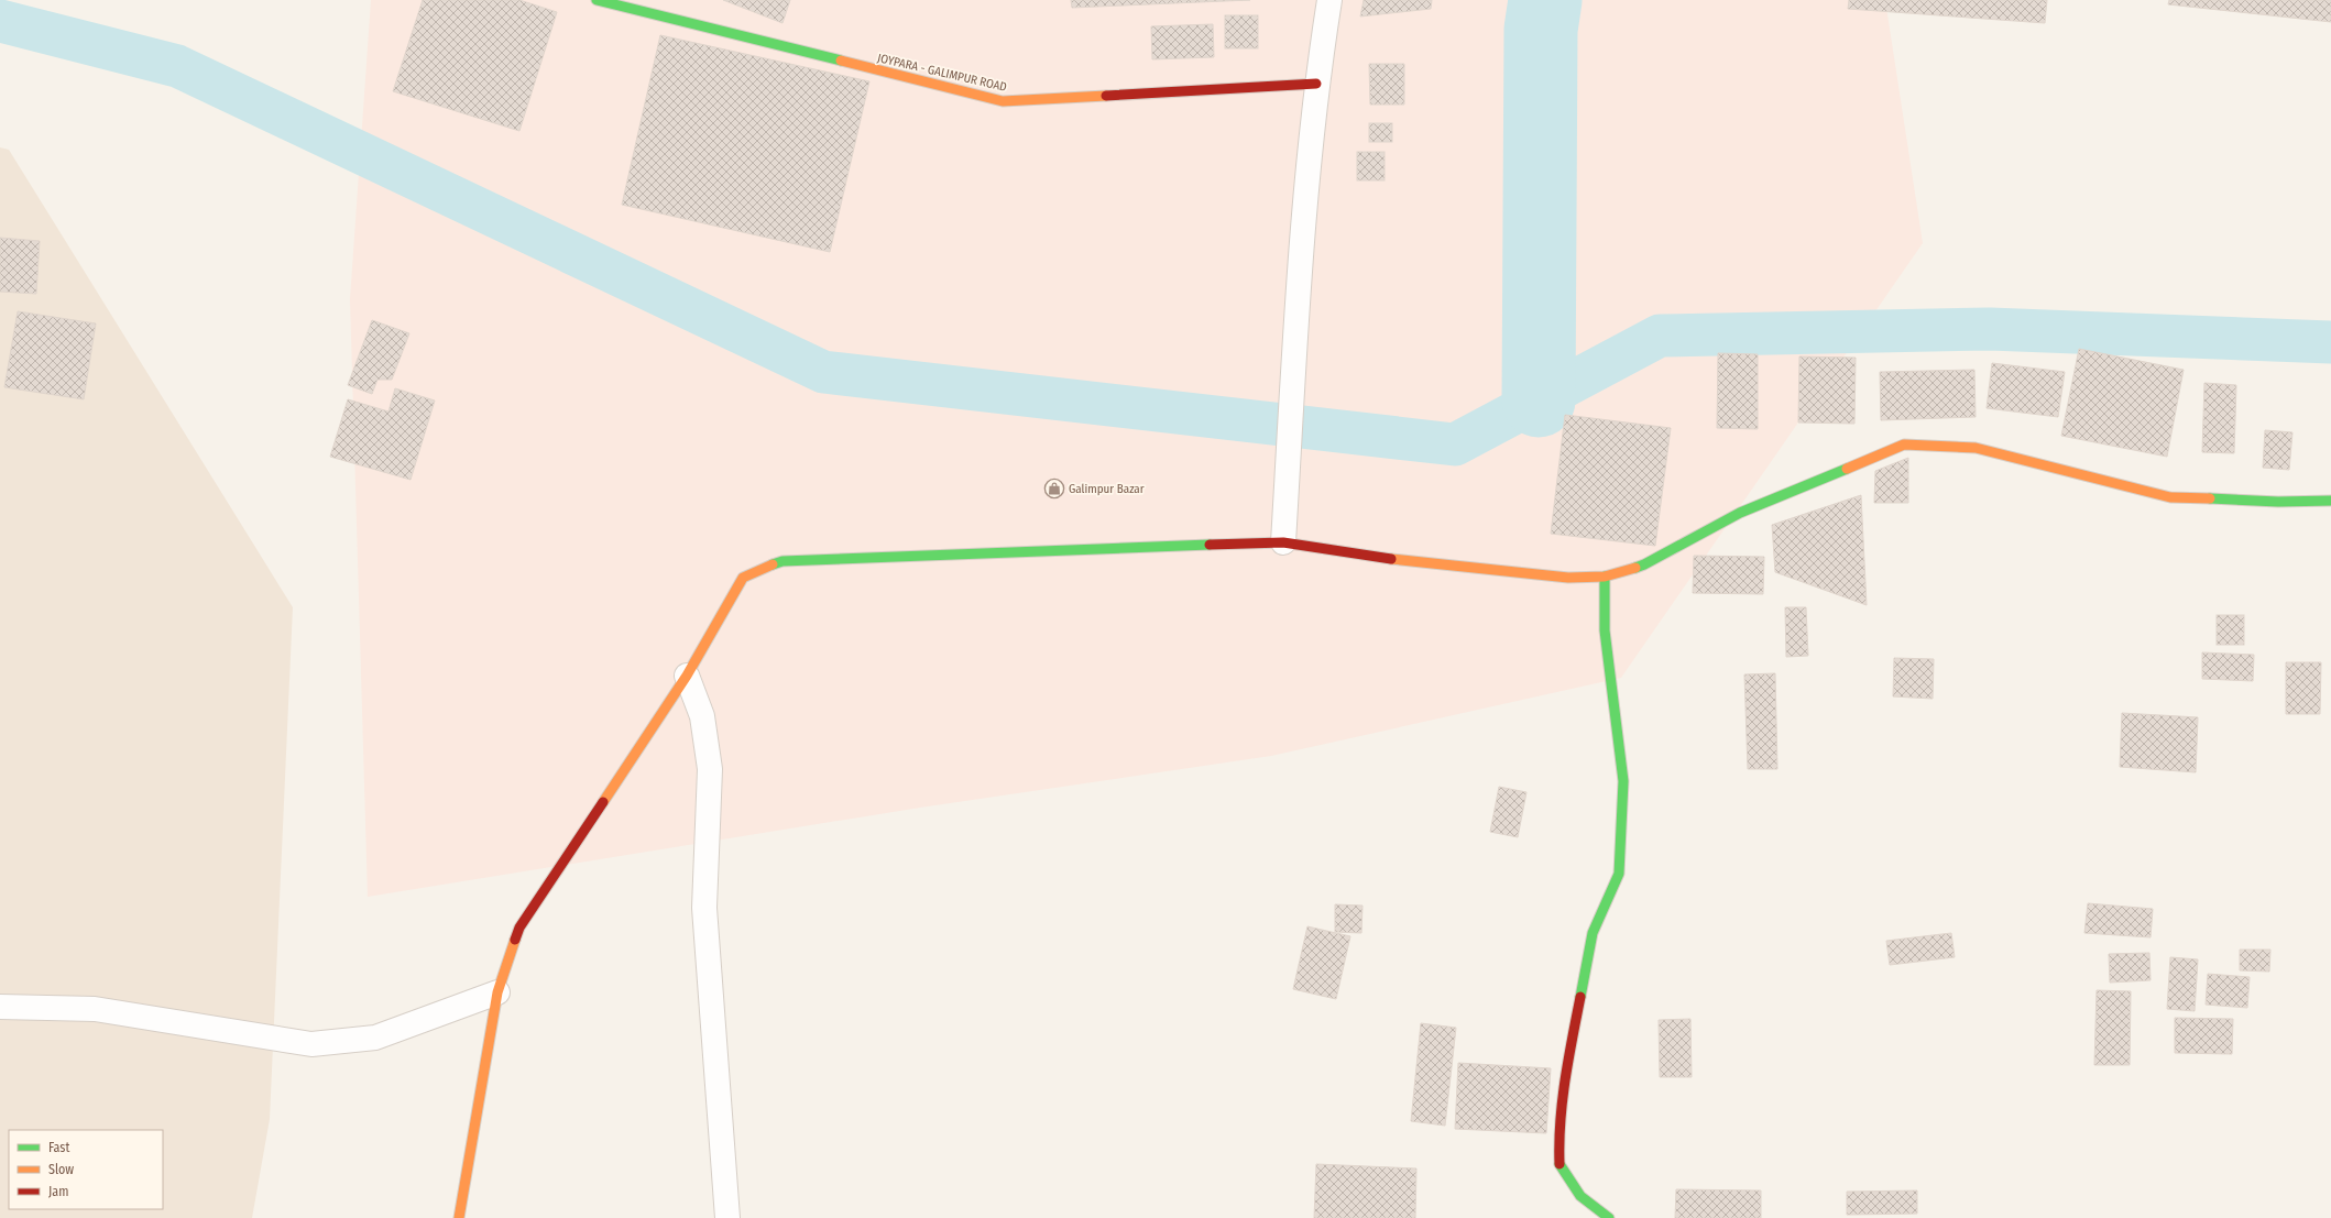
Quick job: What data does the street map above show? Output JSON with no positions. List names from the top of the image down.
{
  "streets": {
    "street": ["JOYPARA - GALIMPUR ROAD"]
  },
  "places": {
    "shop": ["Galimpur Bazar"]
  },
  "legend": ["Fast", "Slow", "Jam"]
}
